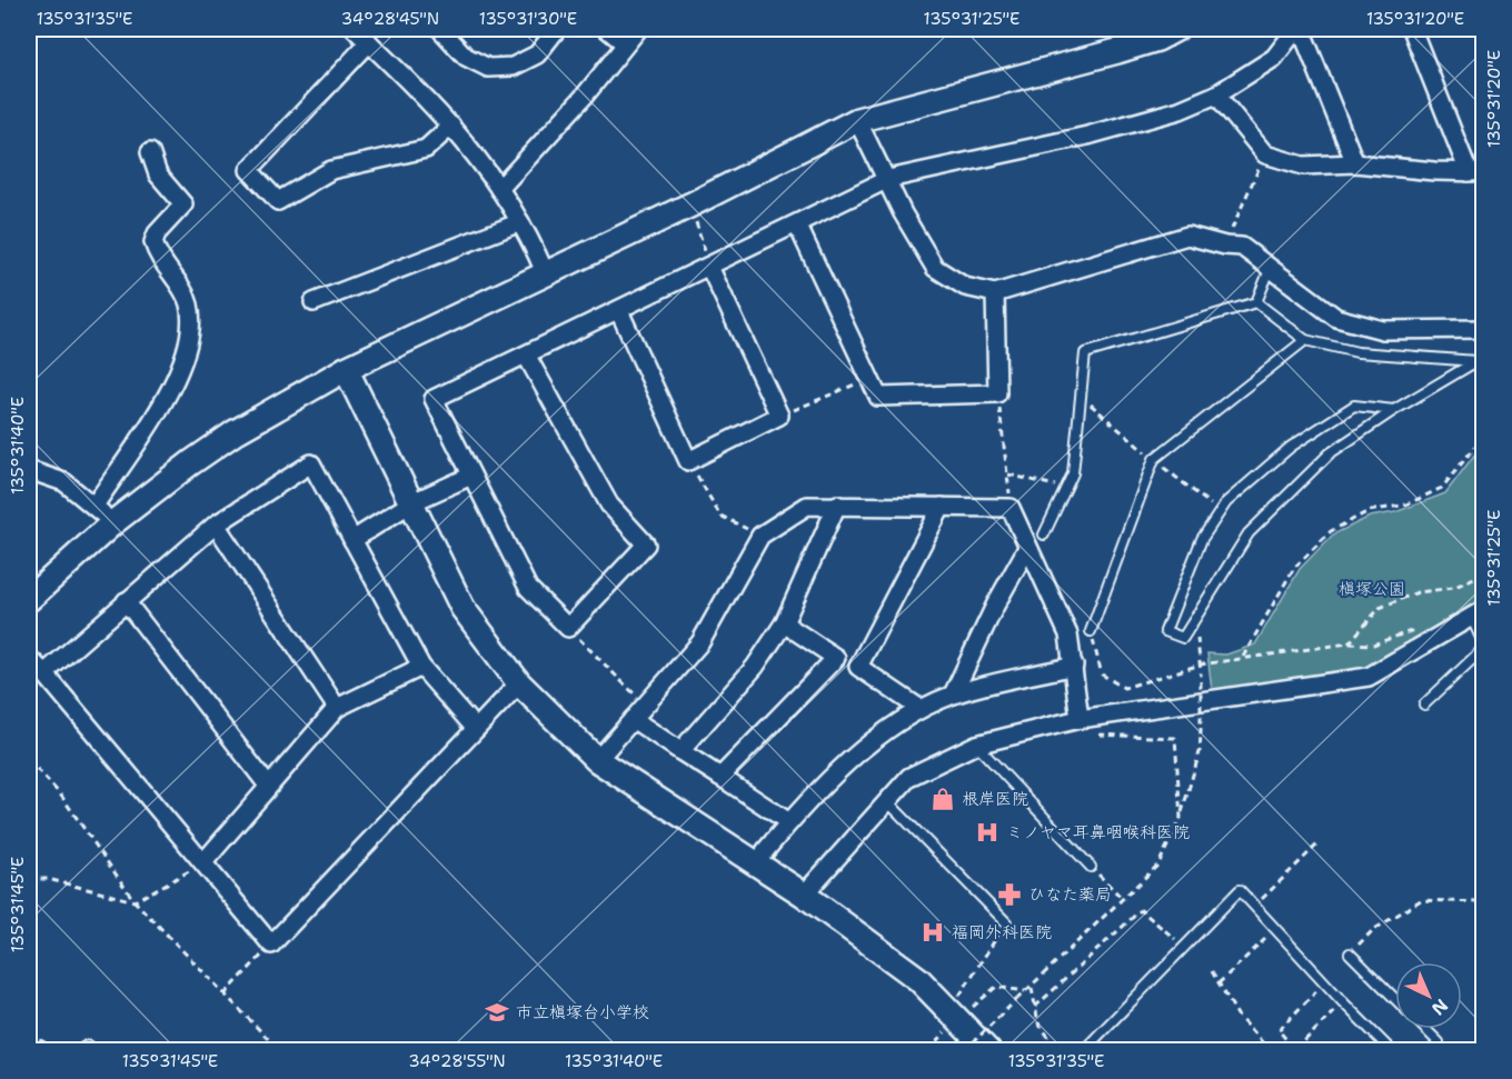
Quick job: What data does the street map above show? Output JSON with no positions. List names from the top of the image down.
{
  "parks": ["槇塚公園"],
  "places": {
    "shop": ["根岸医院"],
    "hospital": ["ミノヤマ耳鼻咽喉科医院", "福岡外科医院"],
    "pharmacy": ["ひなた薬局"],
    "school or university": ["市立槇塚台小学校"]
  },
  "north": "bottom right",
  "coordinates": [
    "135°31'35\"E",
    "34°28'45\"N",
    "135°31'30\"E",
    "135°31'25\"E",
    "135°31'20\"E",
    "135°31'40\"E",
    "135°31'45\"E",
    "34°28'55\"N"
  ]
}
